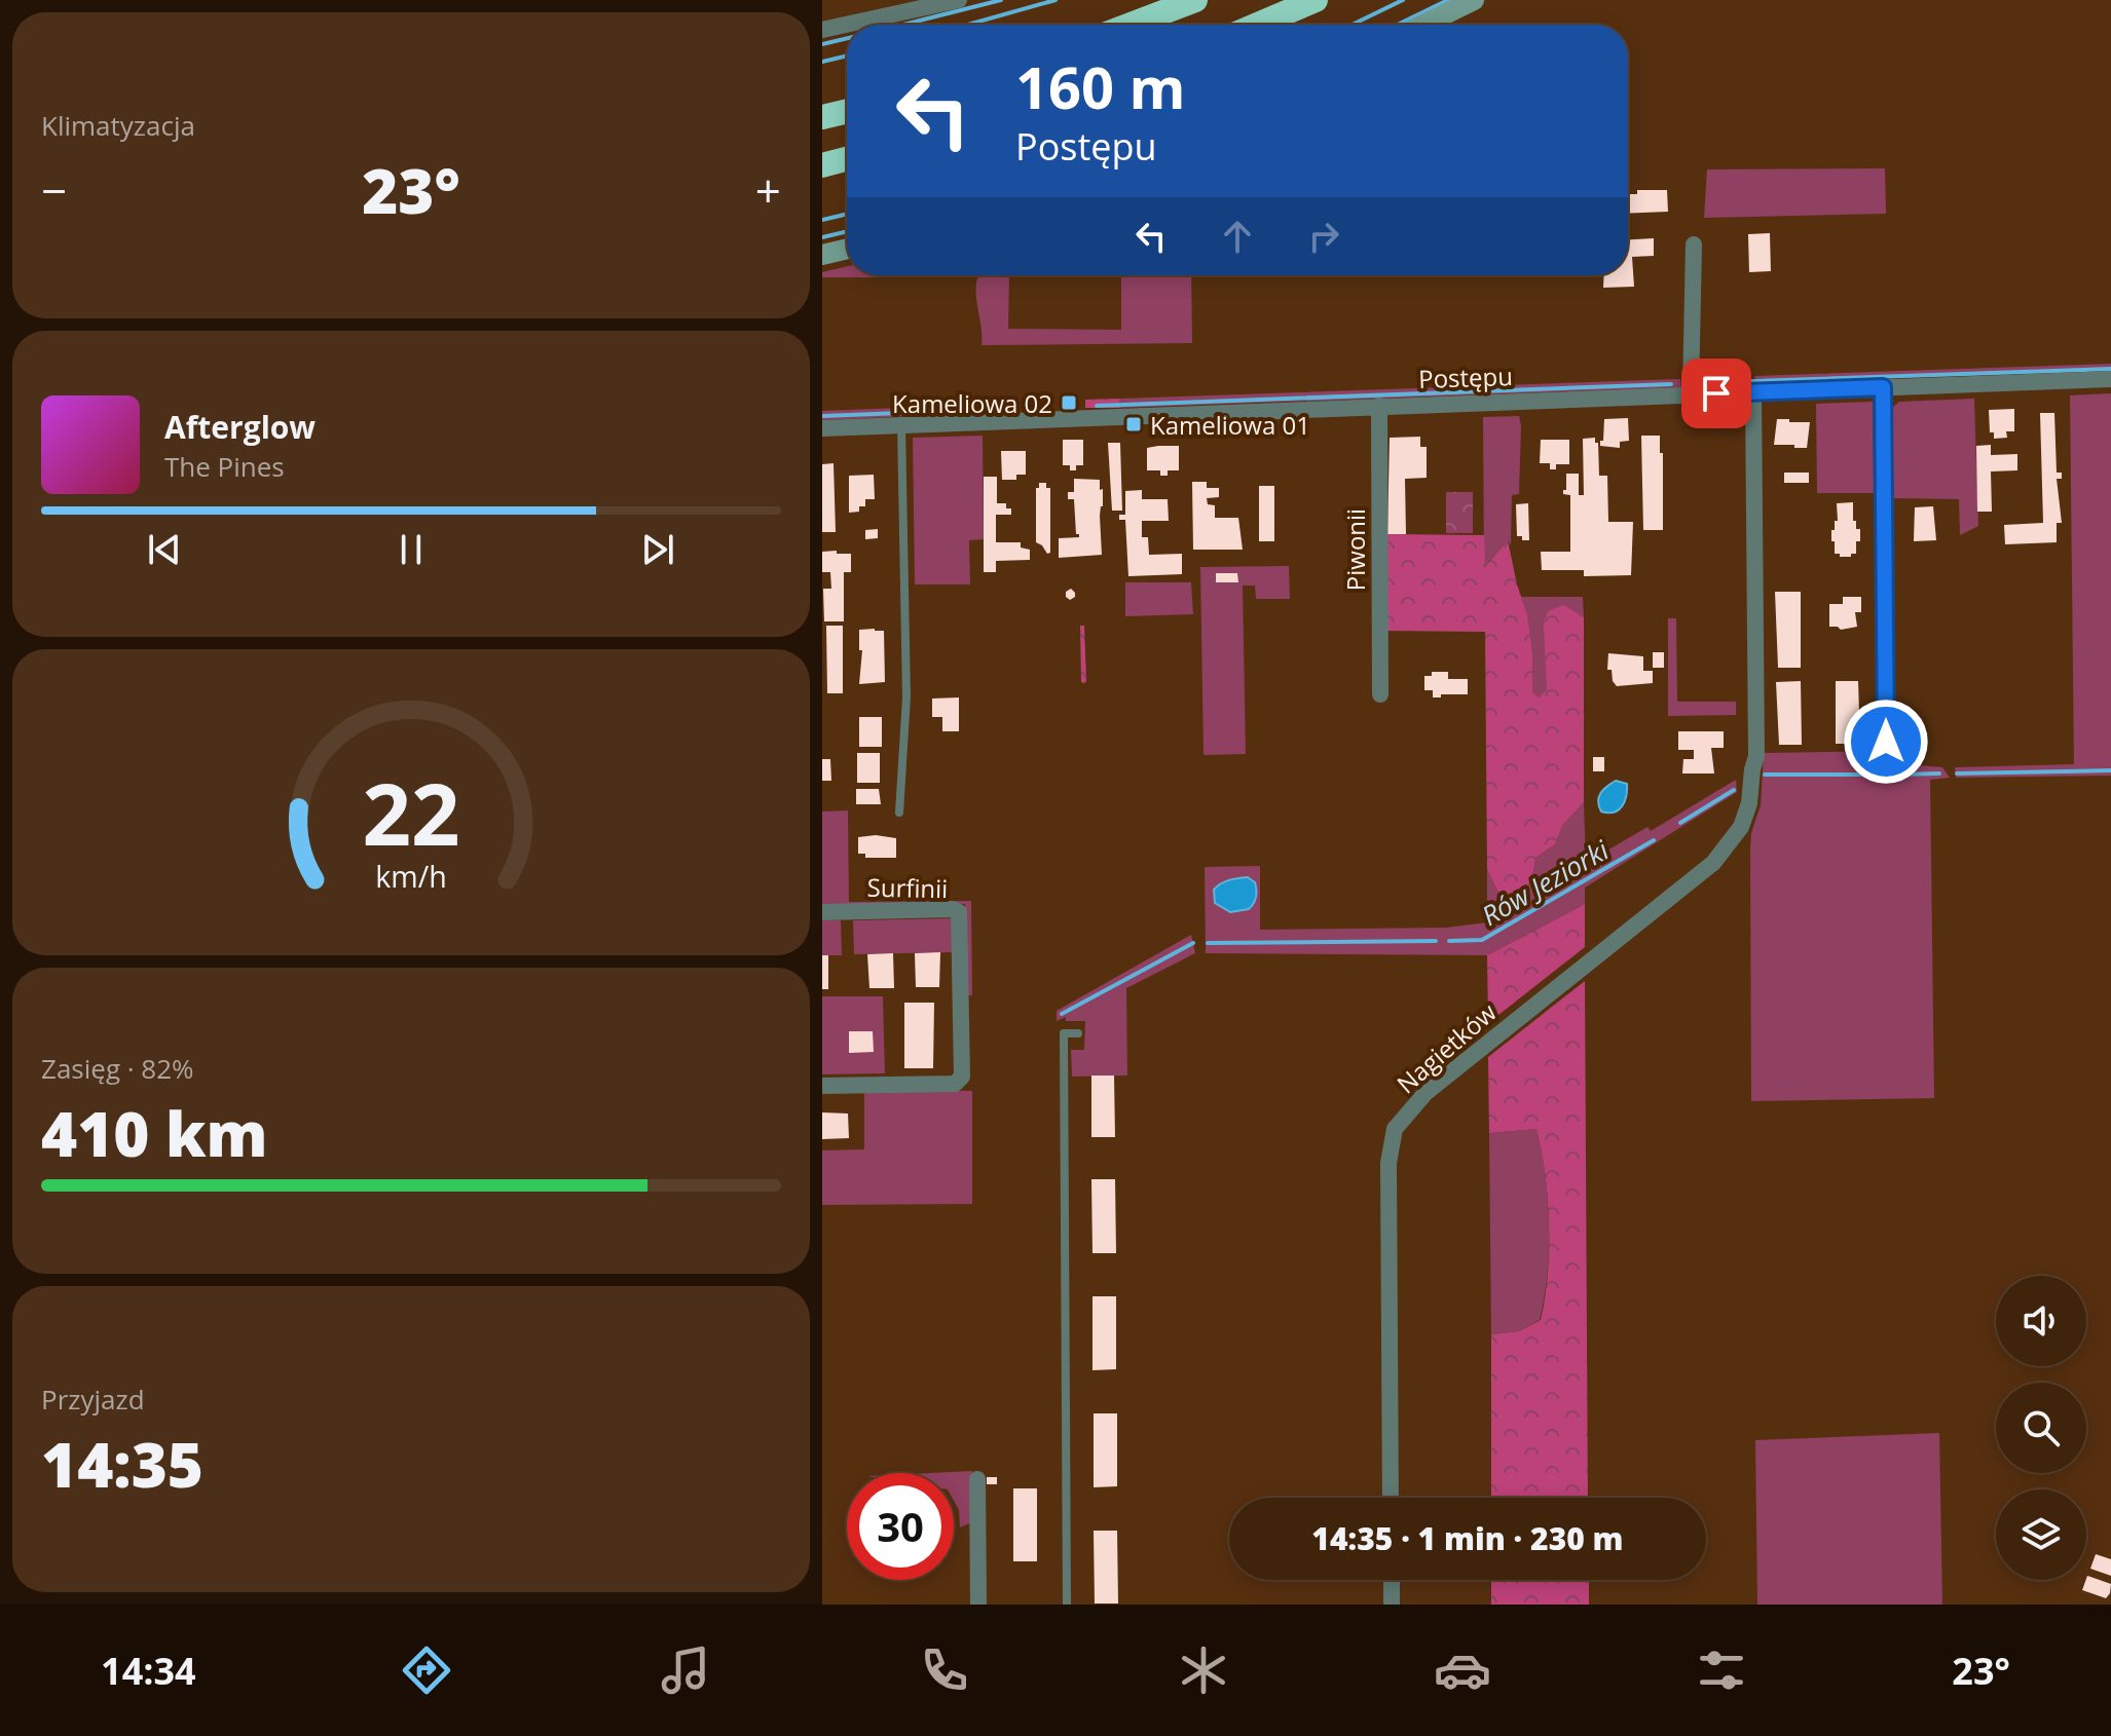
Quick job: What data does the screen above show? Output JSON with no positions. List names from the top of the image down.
{
  "streets": {
    "street": [
      "Postępu",
      "Piwonii",
      "Surfinii",
      "Nagietków"
    ]
  },
  "crossings": [
    ["Postępu", "Piwonii"],
    ["Postępu", "Nagietków"]
  ],
  "water": ["Rów Jeziorki"],
  "places": {
    "transit": ["Kameliowa 02", "Kameliowa 01"]
  },
  "page": {
    "tile": [
      "Klimatyzacja",
      ["Zasięg · 82%", "410 km"],
      ["Przyjazd", "14:35"]
    ],
    "turn": ["160 m", "Postępu"],
    "heat": ["−", "23°", "+"],
    "song": ["Afterglow", "The Pines"],
    "limit": "30",
    "trip": "14:35 · 1 min · 230 m",
    "tabs": ["14:34", "23°"],
    "gauge": ["22", "km/h"]
  }
}
